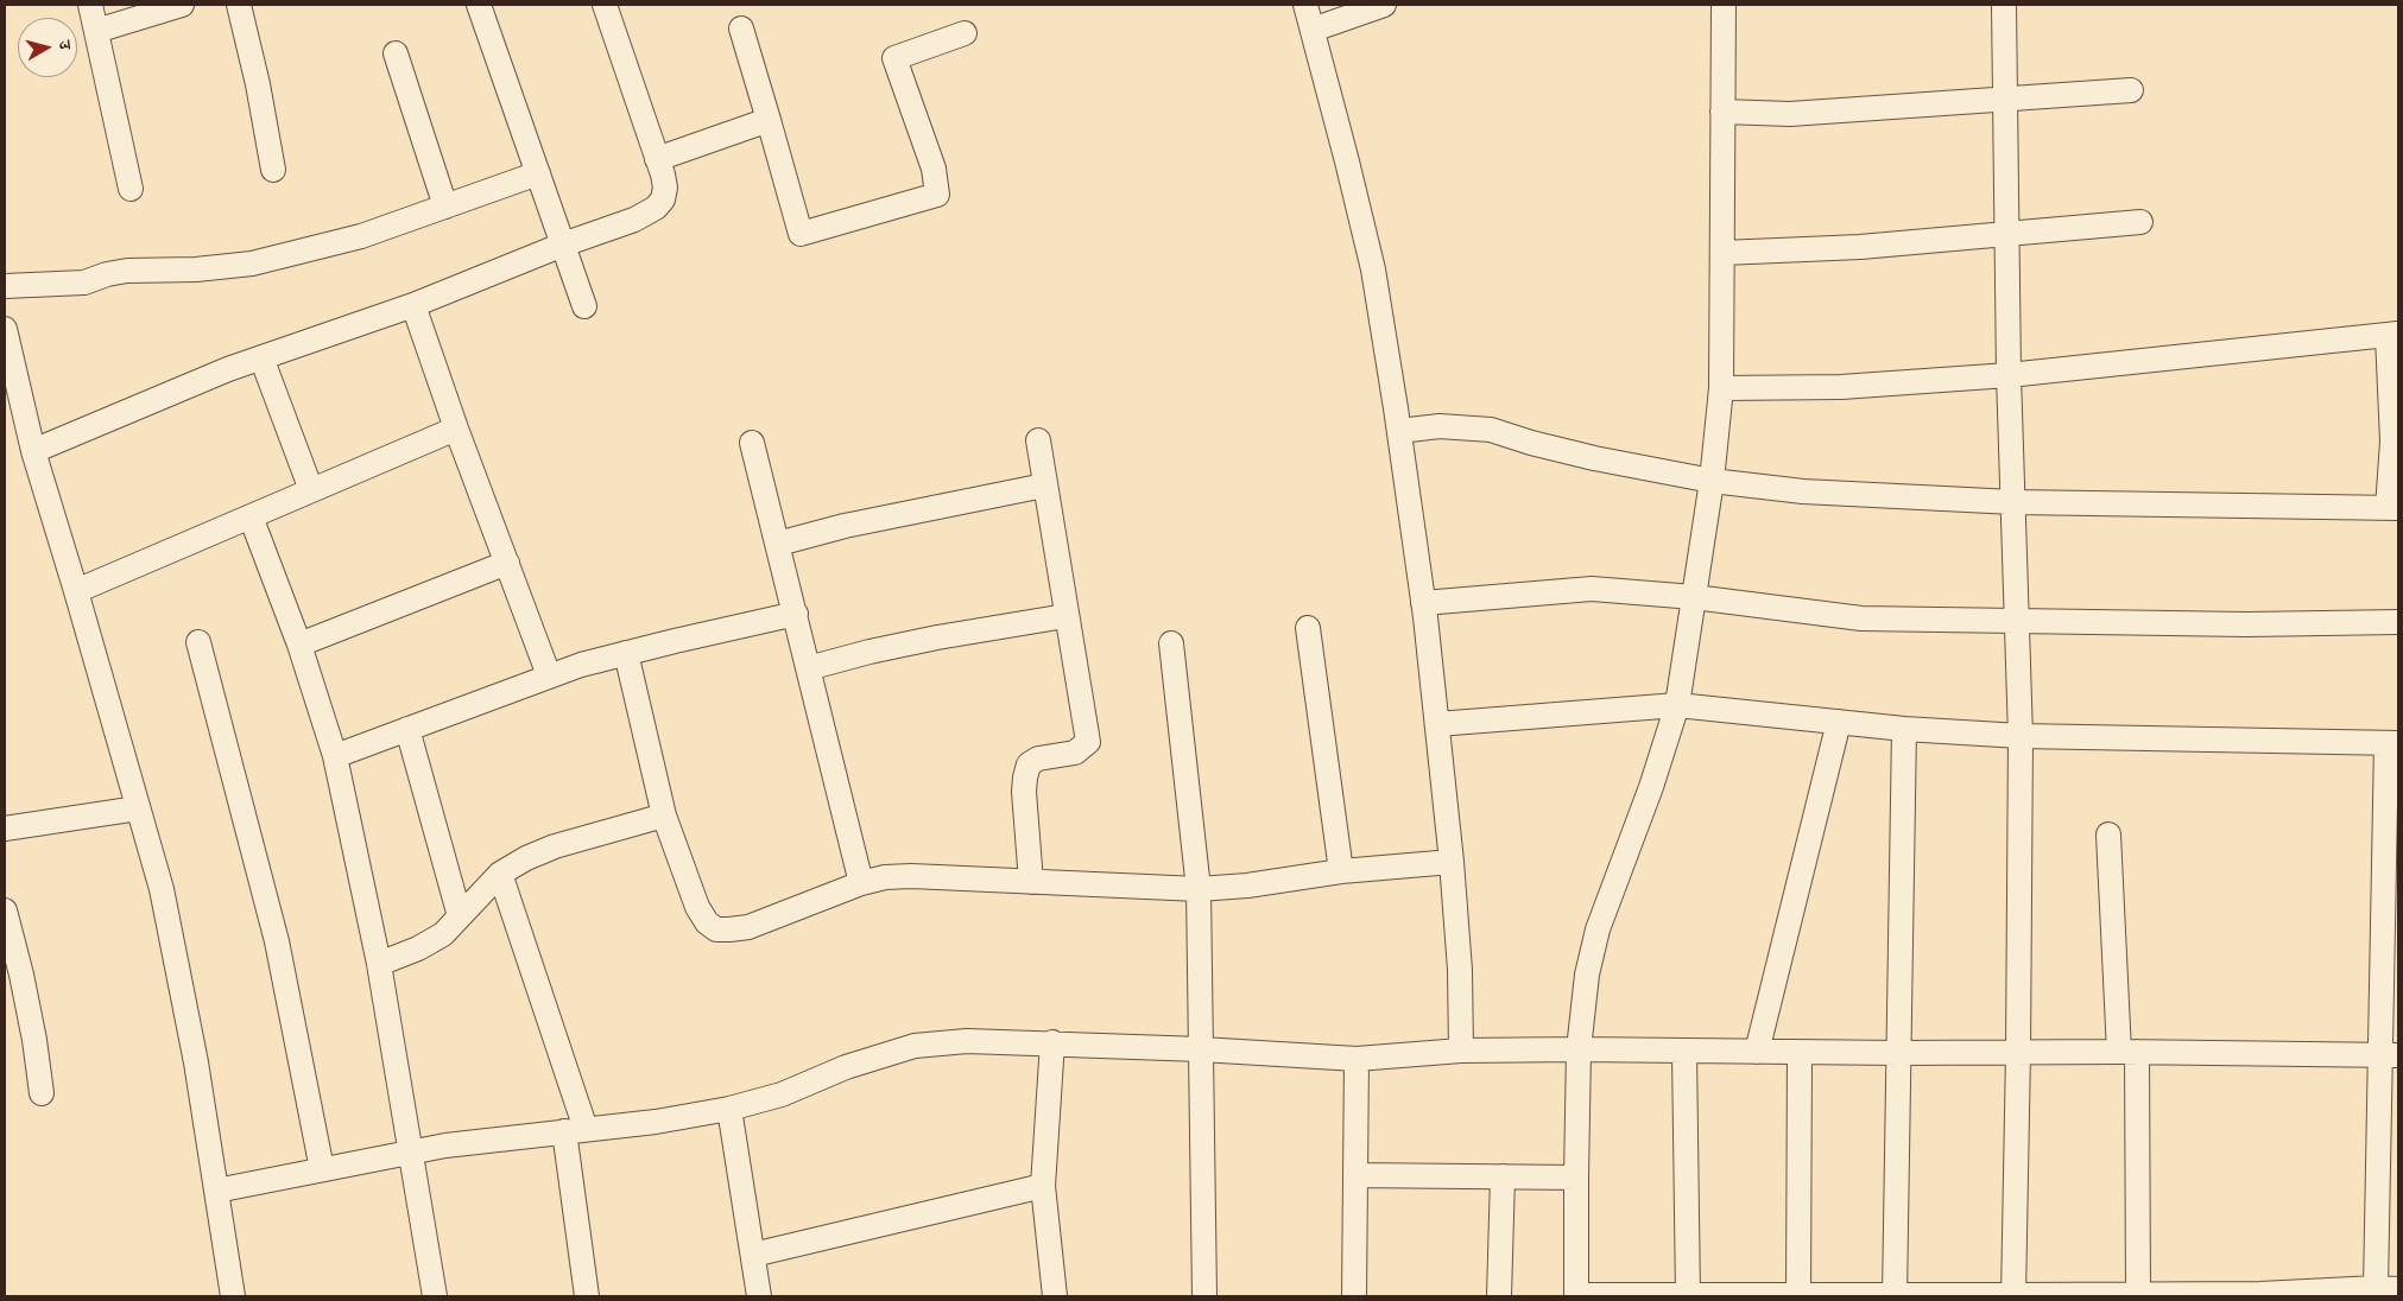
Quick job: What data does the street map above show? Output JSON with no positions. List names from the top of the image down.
{
  "north": "right"
}
